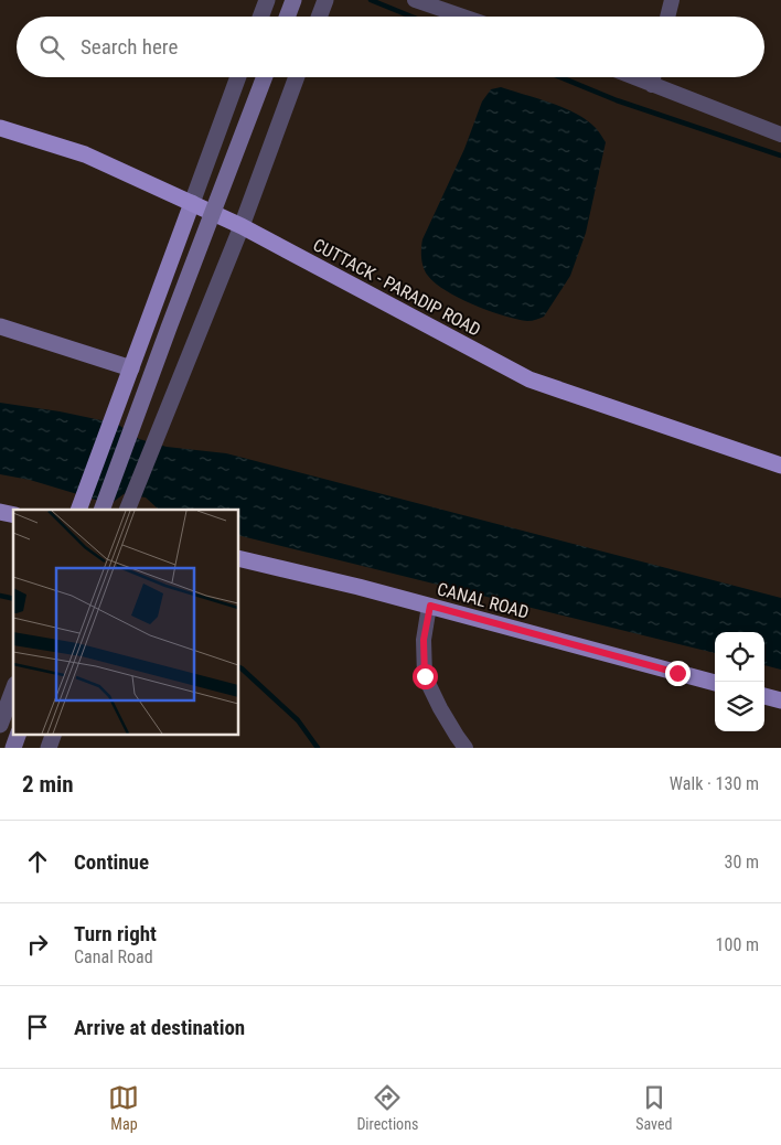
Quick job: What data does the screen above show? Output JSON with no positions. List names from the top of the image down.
{
  "streets": {
    "highway": ["CUTTACK - PARADIP ROAD"],
    "main road": ["CANAL ROAD"]
  },
  "page": {
    "search": "Search here",
    "heading": ["2 min", "Walk · 130 m"],
    "list": [
      ["Continue", "30 m"],
      ["Turn right", "Canal Road", "100 m"],
      "Arrive at destination"
    ],
    "nav": ["Map", "Directions", "Saved"]
  }
}
